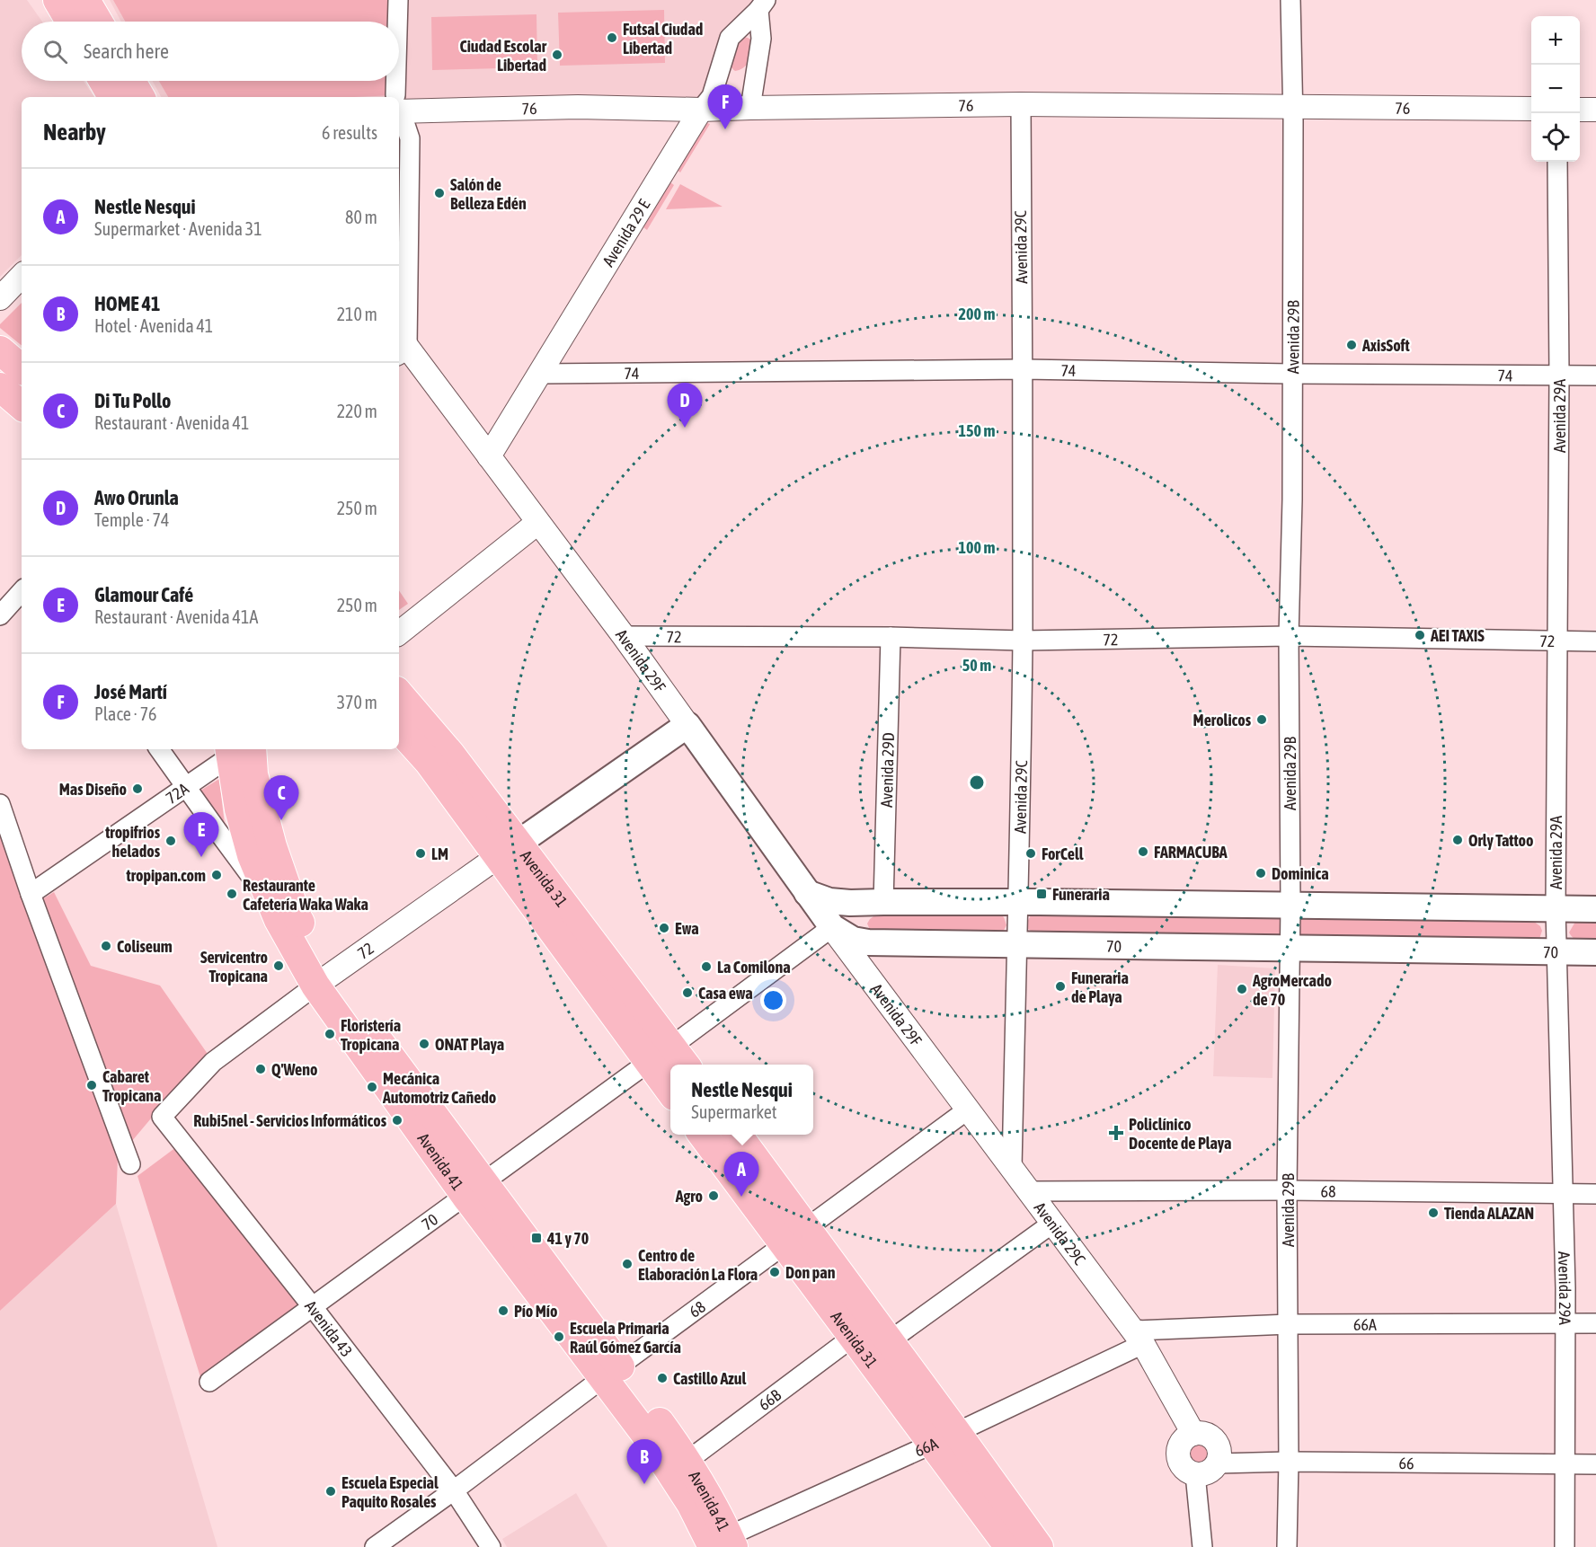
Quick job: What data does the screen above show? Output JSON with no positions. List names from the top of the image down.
{
  "streets": {
    "main road": [
      "72",
      "Avenida 29F",
      "Avenida 31",
      "70",
      "Avenida 41"
    ],
    "street": [
      "76",
      "Avenida 29 E",
      "Avenida 29C",
      "Avenida 29B",
      "74",
      "Avenida 29A",
      "Avenida 29D",
      "72A",
      "68",
      "66A",
      "Avenida 43",
      "66B",
      "66"
    ]
  },
  "crossings": [
    ["76", "Avenida 29 E"],
    ["76", "Avenida 29C"],
    ["76", "Avenida 29B"],
    ["Avenida 29 E", "74"],
    ["Avenida 29 E", "Avenida 29F"],
    ["Avenida 29C", "74"],
    ["Avenida 29C", "72"],
    ["Avenida 29C", "Avenida 29F"],
    ["Avenida 29C", "70"],
    ["Avenida 29C", "68"],
    ["Avenida 29C", "66A"],
    ["Avenida 29C", "66"],
    ["Avenida 29B", "74"],
    ["Avenida 29B", "72"],
    ["Avenida 29B", "70"],
    ["Avenida 29B", "68"],
    ["Avenida 29B", "66A"],
    ["Avenida 29B", "66"],
    ["74", "Avenida 29A"],
    ["Avenida 29A", "72"],
    ["Avenida 29A", "70"],
    ["Avenida 29A", "68"],
    ["Avenida 29A", "66A"],
    ["Avenida 29A", "66"],
    ["72", "Avenida 29F"],
    ["72", "Avenida 29D"],
    ["72", "Avenida 31"],
    ["72", "Avenida 41"],
    ["72", "Avenida 43"],
    ["Avenida 29F", "70"],
    ["Avenida 29F", "68"],
    ["72A", "Avenida 41"],
    ["Avenida 31", "70"],
    ["Avenida 31", "68"],
    ["Avenida 31", "66A"],
    ["Avenida 31", "66B"],
    ["70", "Avenida 41"],
    ["70", "Avenida 43"],
    ["Avenida 41", "68"],
    ["Avenida 41", "66A"],
    ["Avenida 41", "66B"],
    ["68", "Avenida 43"]
  ],
  "places": {
    "other": [
      "Futsal Ciudad Libertad",
      "Ciudad Escolar Libertad",
      "Salón de Belleza Edén",
      "AxisSoft",
      "AEI TAXIS",
      "Merolicos",
      "Mas Diseño",
      "Orly Tattoo",
      "tropifrios helados",
      "FARMACUBA",
      "LM",
      "ForCell",
      "Dominica",
      "tropipan.com",
      "Restaurante Cafetería Waka Waka",
      "Ewa",
      "Coliseum",
      "Servicentro Tropicana",
      "La Comilona",
      "Funeraria de Playa",
      "AgroMercado de 70",
      "Casa ewa",
      "Floristería Tropicana",
      "ONAT Playa",
      "Q'Weno",
      "Cabaret Tropicana",
      "Mecánica Automotriz Cañedo",
      "Rubi5nel - Servicios Informáticos",
      "Agro",
      "Tienda ALAZAN",
      "Centro de Elaboración La Flora",
      "Don pan",
      "Pío Mío",
      "Escuela Primaria Raúl Gómez García",
      "Castillo Azul",
      "Escuela Especial Paquito Rosales"
    ],
    "transit": ["Funeraria", "41 y 70"],
    "health": ["Policlínico Docente de Playa"]
  },
  "page": {
    "map_buttons": ["+", "−"],
    "search": "Search here",
    "pins": [
      "F",
      "D",
      "C",
      "E",
      "A",
      "B"
    ],
    "heading": ["Nearby", "6 results"],
    "list": [
      {
        "mark": "A",
        "name": "Nestle Nesqui",
        "note": "Supermarket · Avenida 31",
        "value": "80 m"
      },
      {
        "mark": "B",
        "name": "HOME 41",
        "note": "Hotel · Avenida 41",
        "value": "210 m"
      },
      {
        "mark": "C",
        "name": "Di Tu Pollo",
        "note": "Restaurant · Avenida 41",
        "value": "220 m"
      },
      {
        "mark": "D",
        "name": "Awo Orunla",
        "note": "Temple · 74",
        "value": "250 m"
      },
      {
        "mark": "E",
        "name": "Glamour Café",
        "note": "Restaurant · Avenida 41A",
        "value": "250 m"
      },
      {
        "mark": "F",
        "name": "José Martí",
        "note": "Place · 76",
        "value": "370 m"
      }
    ],
    "popup": ["Nestle Nesqui", "Supermarket"]
  },
  "rings": [
    "200 m",
    "150 m",
    "100 m",
    "50 m"
  ]
}
